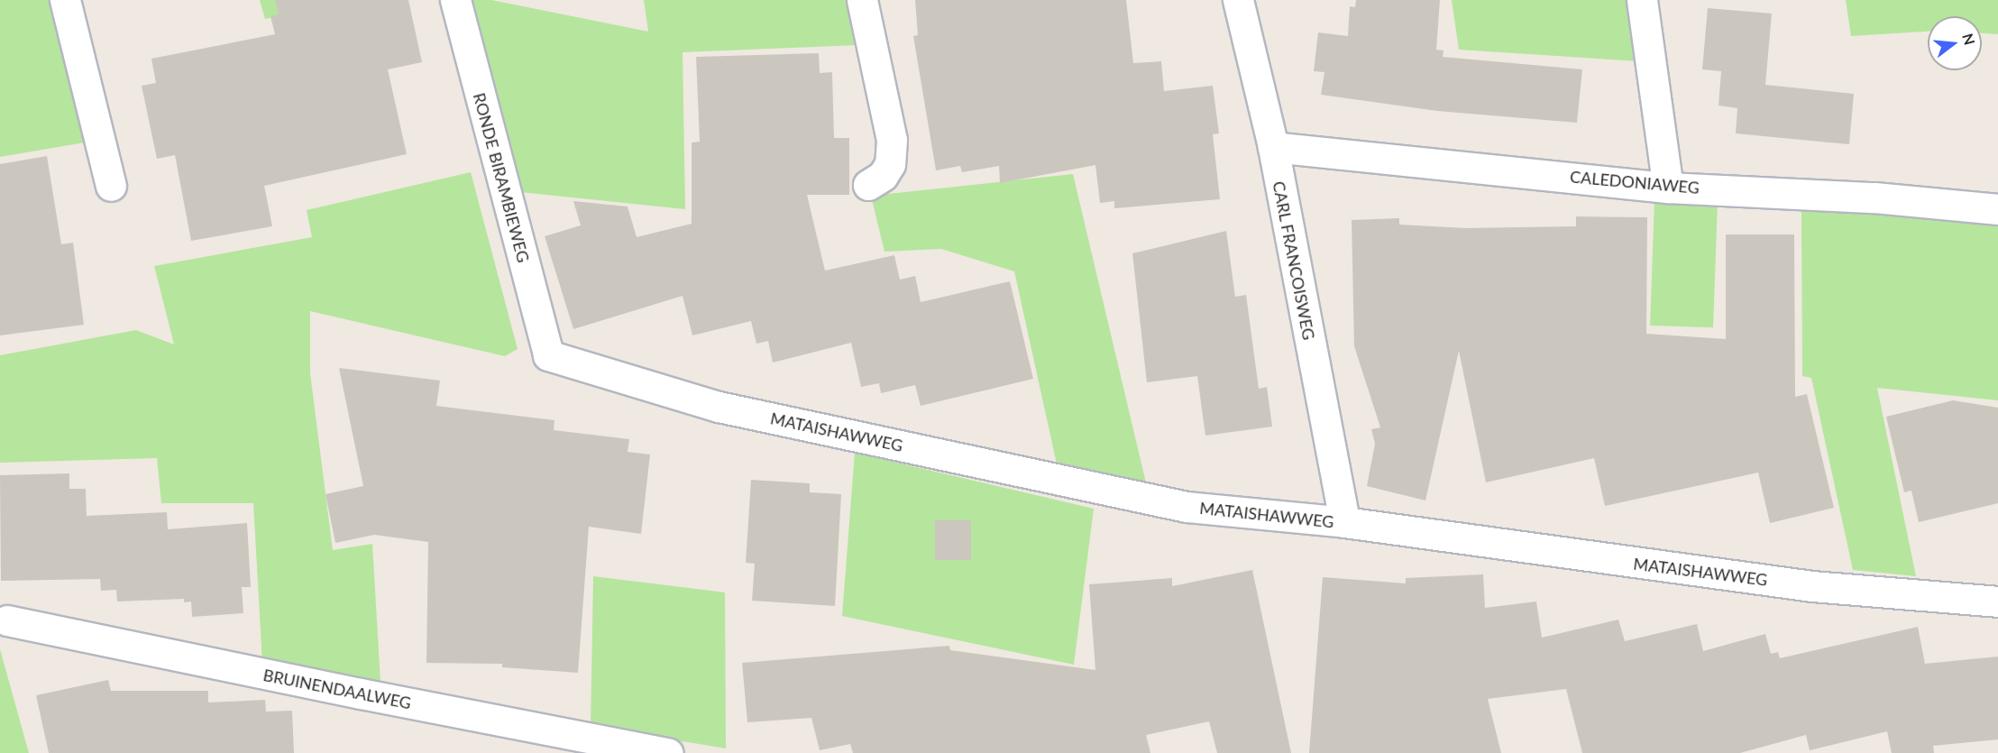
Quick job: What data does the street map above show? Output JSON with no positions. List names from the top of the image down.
{
  "streets": {
    "street": [
      "RONDE BIRAMBIEWEG",
      "CALEDONIAWEG",
      "CARL FRANCOISWEG",
      "MATAISHAWWEG",
      "BRUINENDAALWEG"
    ]
  },
  "crossings": [
    ["RONDE BIRAMBIEWEG", "MATAISHAWWEG"],
    ["CALEDONIAWEG", "CARL FRANCOISWEG"],
    ["CARL FRANCOISWEG", "MATAISHAWWEG"]
  ],
  "north": "right"
}
